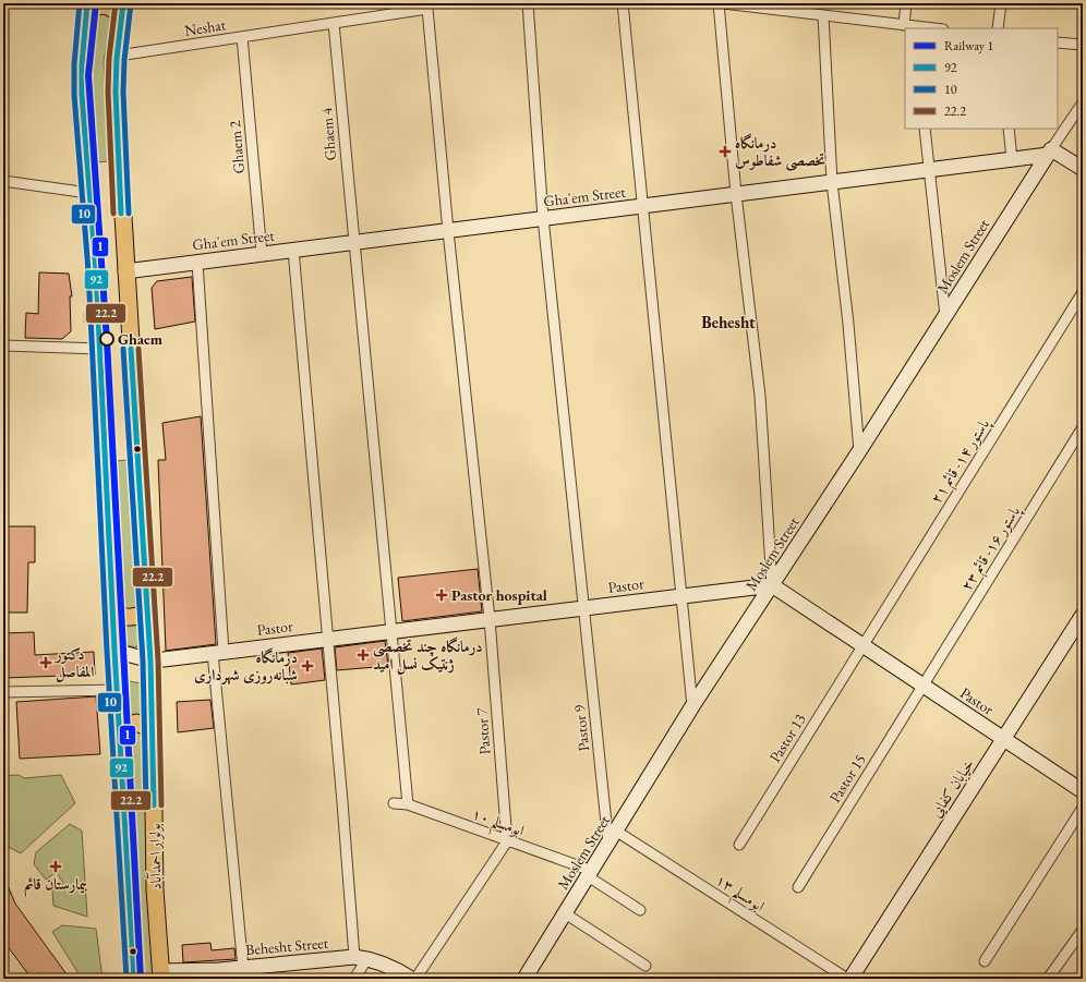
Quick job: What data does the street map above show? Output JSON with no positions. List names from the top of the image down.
{
  "streets": {
    "main road": ["بولوار احمدآباد"],
    "street": [
      "Neshat",
      "Ghaem 4",
      "Ghaem 2",
      "Gha'em Street",
      "Moslem Street",
      "پاستور ۱۴- قائم ۲۱",
      "پاستور ۱۶- قائم ۲۳",
      "Pastor",
      "Pastor 9",
      "Pastor 7",
      "Pastor 13",
      "Pastor 15",
      "خیابان کفایی",
      "ابومسلم ۱۰",
      "ابومسلم ۱۳",
      "Behesht Street"
    ]
  },
  "crossings": [
    ["Neshat", "Ghaem 4"],
    ["Neshat", "Ghaem 2"],
    ["Neshat", "Pastor 7"],
    ["Neshat", "بولوار احمدآباد"],
    ["Ghaem 4", "Gha'em Street"],
    ["Ghaem 4", "Pastor"],
    ["Ghaem 4", "ابومسلم ۱۰"],
    ["Ghaem 2", "Gha'em Street"],
    ["Gha'em Street", "Moslem Street"],
    ["Gha'em Street", "Pastor 9"],
    ["Gha'em Street", "Pastor 7"],
    ["Gha'em Street", "بولوار احمدآباد"],
    ["Moslem Street", "Pastor"],
    ["Moslem Street", "Pastor 9"],
    ["Moslem Street", "ابومسلم ۱۰"],
    ["Moslem Street", "ابومسلم ۱۳"],
    ["پاستور ۱۴- قائم ۲۱", "Pastor"],
    ["پاستور ۱۴- قائم ۲۱", "Pastor 13"],
    ["پاستور ۱۶- قائم ۲۳", "Pastor"],
    ["پاستور ۱۶- قائم ۲۳", "Pastor 15"],
    ["Pastor", "Pastor 9"],
    ["Pastor", "Pastor 7"],
    ["Pastor", "Pastor 13"],
    ["Pastor", "Pastor 15"],
    ["Pastor", "خیابان کفایی"],
    ["Pastor", "بولوار احمدآباد"],
    ["Pastor 7", "ابومسلم ۱۰"],
    ["خیابان کفایی", "ابومسلم ۱۳"],
    ["بولوار احمدآباد", "Behesht Street"]
  ],
  "districts": ["Behesht"],
  "places": {
    "health": [
      "درمانگاه تخصصی شفاطوس",
      "Pastor hospital",
      "درمانگاه چند تخصصی ژنتیک نسل امید",
      "دكتور المفاصل",
      "درمانگاه شبانه‌روزی شهرداری",
      "بیمارستان قائم"
    ],
    "other": ["Ghaem"]
  },
  "lines": [
    "rail line 1",
    "transit line 92",
    "transit line 10",
    "transit line 22.2"
  ],
  "legend": [
    "Railway 1",
    "92",
    "10",
    "22.2"
  ]
}
